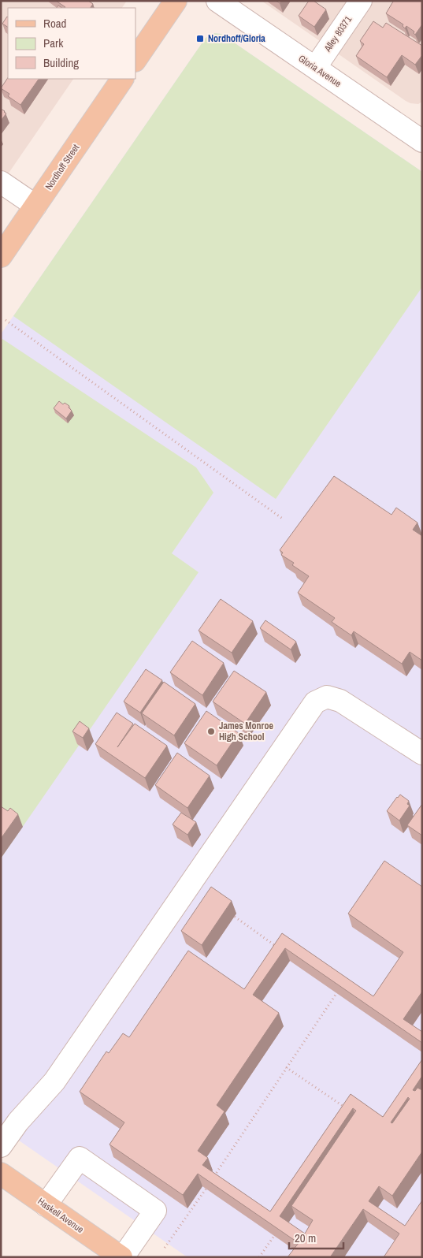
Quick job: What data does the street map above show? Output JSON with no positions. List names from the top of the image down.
{
  "streets": {
    "main road": ["Nordhoff Street", "Haskell Avenue"],
    "street": ["Alley 80371", "Gloria Avenue"]
  },
  "crossings": [
    ["Alley 80371", "Gloria Avenue"]
  ],
  "places": {
    "transit": ["Nordhoff/Gloria"],
    "other": ["James Monroe High School"]
  },
  "legend": ["Road", "Park", "Building"],
  "scale_bar": "20 m"
}
